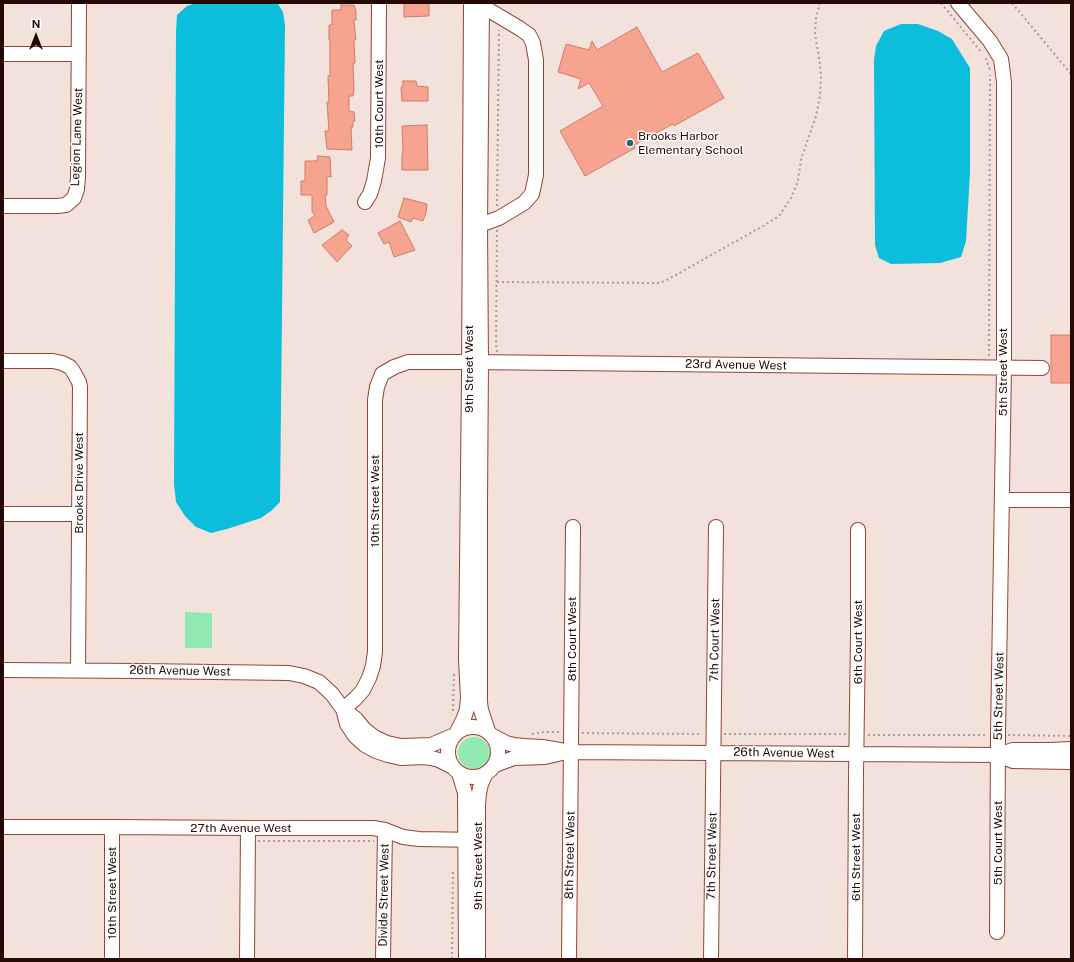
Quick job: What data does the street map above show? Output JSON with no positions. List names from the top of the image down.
{
  "streets": {
    "street": [
      "10th Court West",
      "Legion Lane West",
      "23rd Avenue West",
      "9th Street West",
      "5th Street West",
      "Brooks Drive West",
      "10th Street West",
      "8th Court West",
      "7th Court West",
      "6th Court West",
      "26th Avenue West",
      "27th Avenue West",
      "5th Court West",
      "8th Street West",
      "7th Street West",
      "6th Street West",
      "Divide Street West"
    ]
  },
  "crossings": [
    ["23rd Avenue West", "9th Street West"],
    ["23rd Avenue West", "5th Street West"],
    ["23rd Avenue West", "10th Street West"],
    ["9th Street West", "10th Street West"],
    ["9th Street West", "26th Avenue West"],
    ["9th Street West", "27th Avenue West"],
    ["5th Street West", "26th Avenue West"],
    ["5th Street West", "5th Court West"],
    ["Brooks Drive West", "26th Avenue West"],
    ["10th Street West", "26th Avenue West"],
    ["10th Street West", "27th Avenue West"],
    ["8th Court West", "26th Avenue West"],
    ["8th Court West", "8th Street West"],
    ["7th Court West", "26th Avenue West"],
    ["7th Court West", "7th Street West"],
    ["6th Court West", "26th Avenue West"],
    ["6th Court West", "6th Street West"],
    ["26th Avenue West", "5th Court West"],
    ["26th Avenue West", "8th Street West"],
    ["26th Avenue West", "7th Street West"],
    ["26th Avenue West", "6th Street West"],
    ["27th Avenue West", "Divide Street West"]
  ],
  "places": ["Brooks Harbor Elementary School"],
  "north": "top"
}
